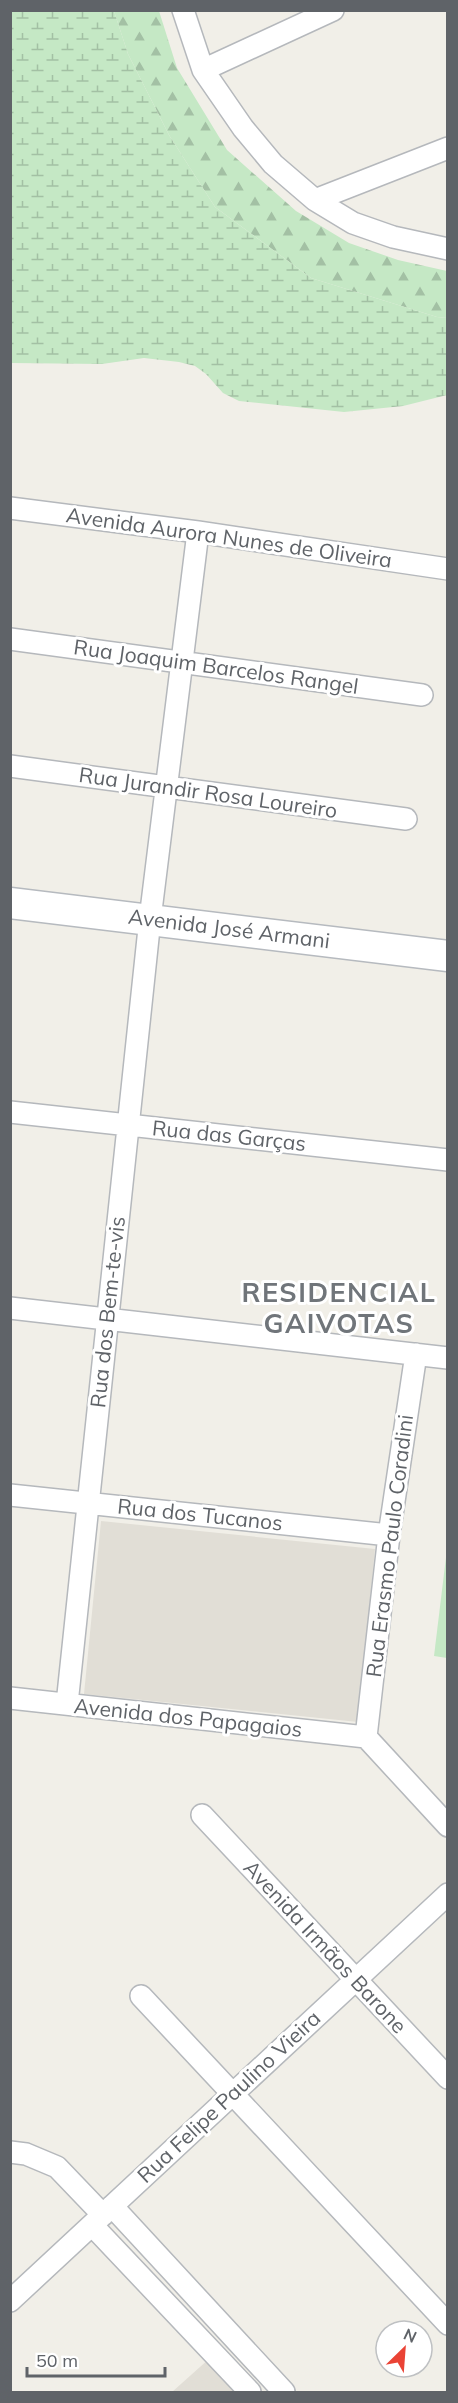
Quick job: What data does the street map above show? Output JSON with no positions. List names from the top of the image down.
{
  "streets": {
    "main road": ["Avenida José Armani"],
    "street": [
      "Avenida Aurora Nunes de Oliveira",
      "Rua Joaquim Barcelos Rangel",
      "Rua Jurandir Rosa Loureiro",
      "Rua das Garças",
      "Rua dos Bem-te-vis",
      "Rua dos Tucanos",
      "Rua Erasmo Paulo Coradini",
      "Avenida dos Papagaios",
      "Avenida Irmãos Barone",
      "Rua Felipe Paulino Vieira"
    ]
  },
  "crossings": [
    ["Avenida Aurora Nunes de Oliveira", "Rua dos Bem-te-vis"],
    ["Rua Joaquim Barcelos Rangel", "Rua dos Bem-te-vis"],
    ["Rua Jurandir Rosa Loureiro", "Rua dos Bem-te-vis"],
    ["Avenida José Armani", "Rua dos Bem-te-vis"],
    ["Rua das Garças", "Rua dos Bem-te-vis"],
    ["Rua dos Bem-te-vis", "Rua dos Tucanos"],
    ["Rua dos Bem-te-vis", "Avenida dos Papagaios"],
    ["Rua dos Tucanos", "Rua Erasmo Paulo Coradini"],
    ["Rua Erasmo Paulo Coradini", "Avenida dos Papagaios"],
    ["Avenida Irmãos Barone", "Rua Felipe Paulino Vieira"]
  ],
  "districts": ["RESIDENCIAL GAIVOTAS"],
  "scale_bar": "50 m",
  "north": "top right"
}
